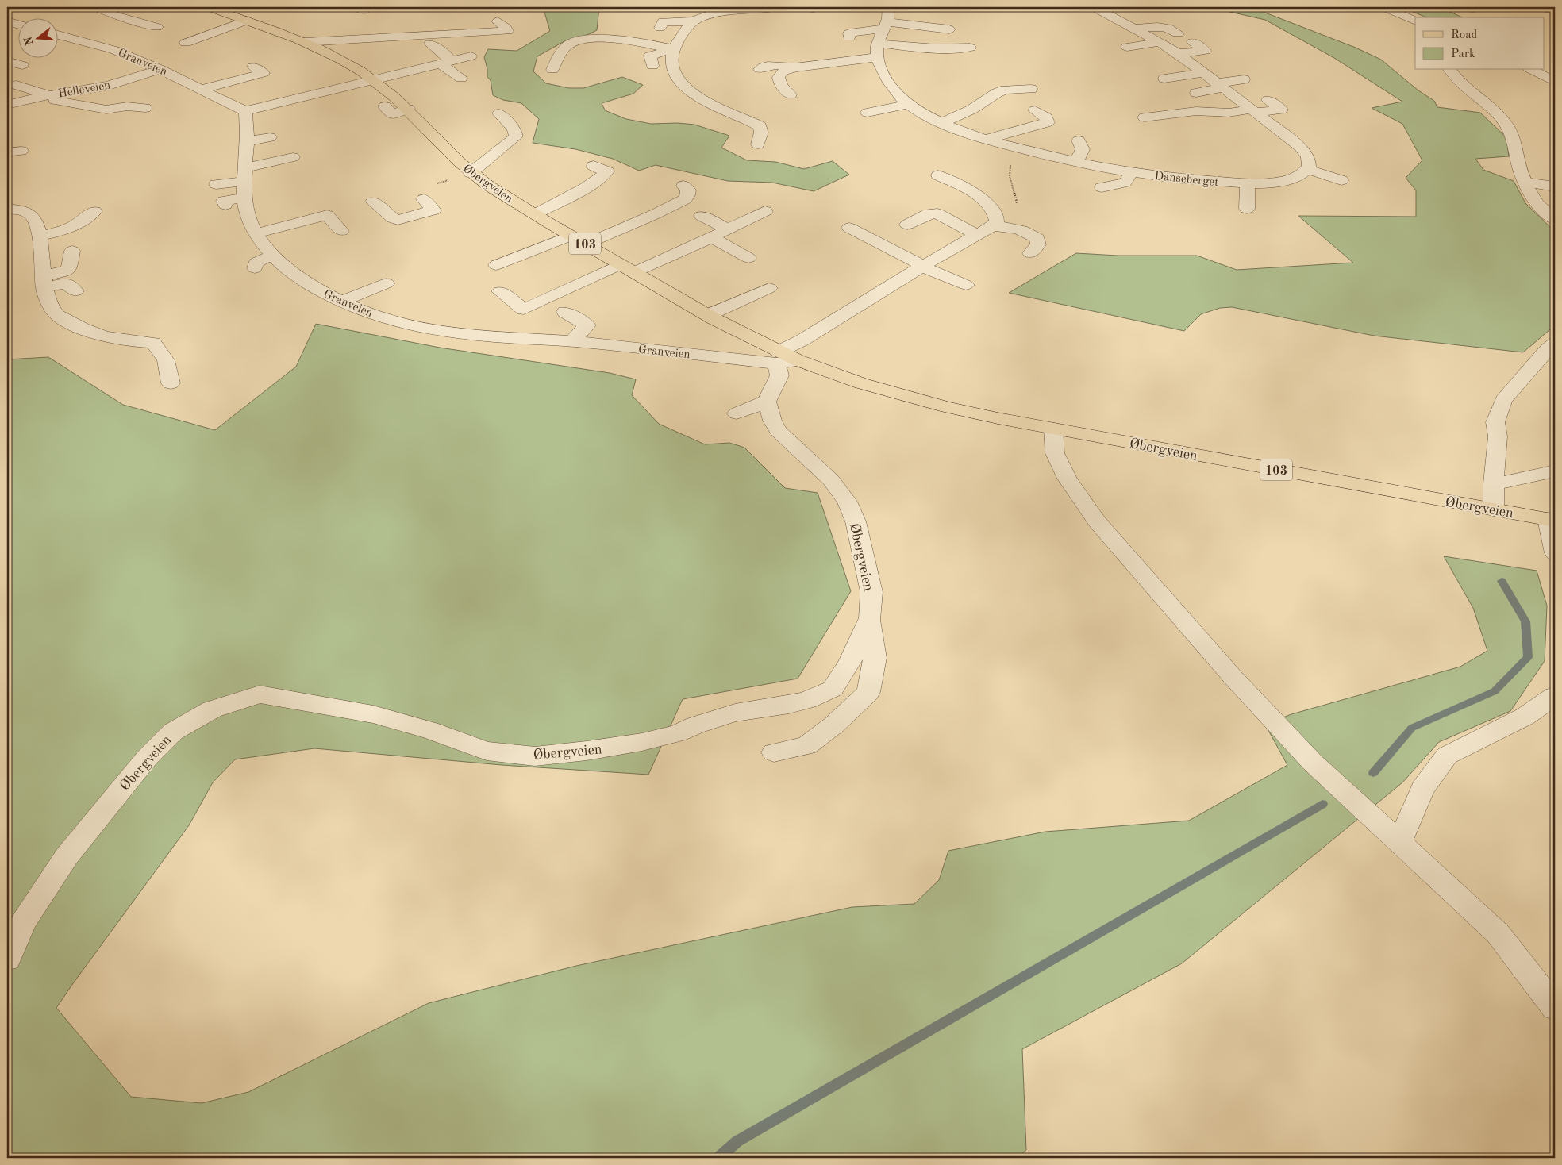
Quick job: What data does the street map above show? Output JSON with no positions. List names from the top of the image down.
{
  "streets": {
    "main road": ["Øbergveien", "103"],
    "street": ["Granveien", "Helleveien", "Danseberget"]
  },
  "crossings": [
    ["Granveien", "Helleveien"],
    ["Granveien", "Øbergveien"]
  ],
  "legend": ["Road", "Park"],
  "north": "left"
}
